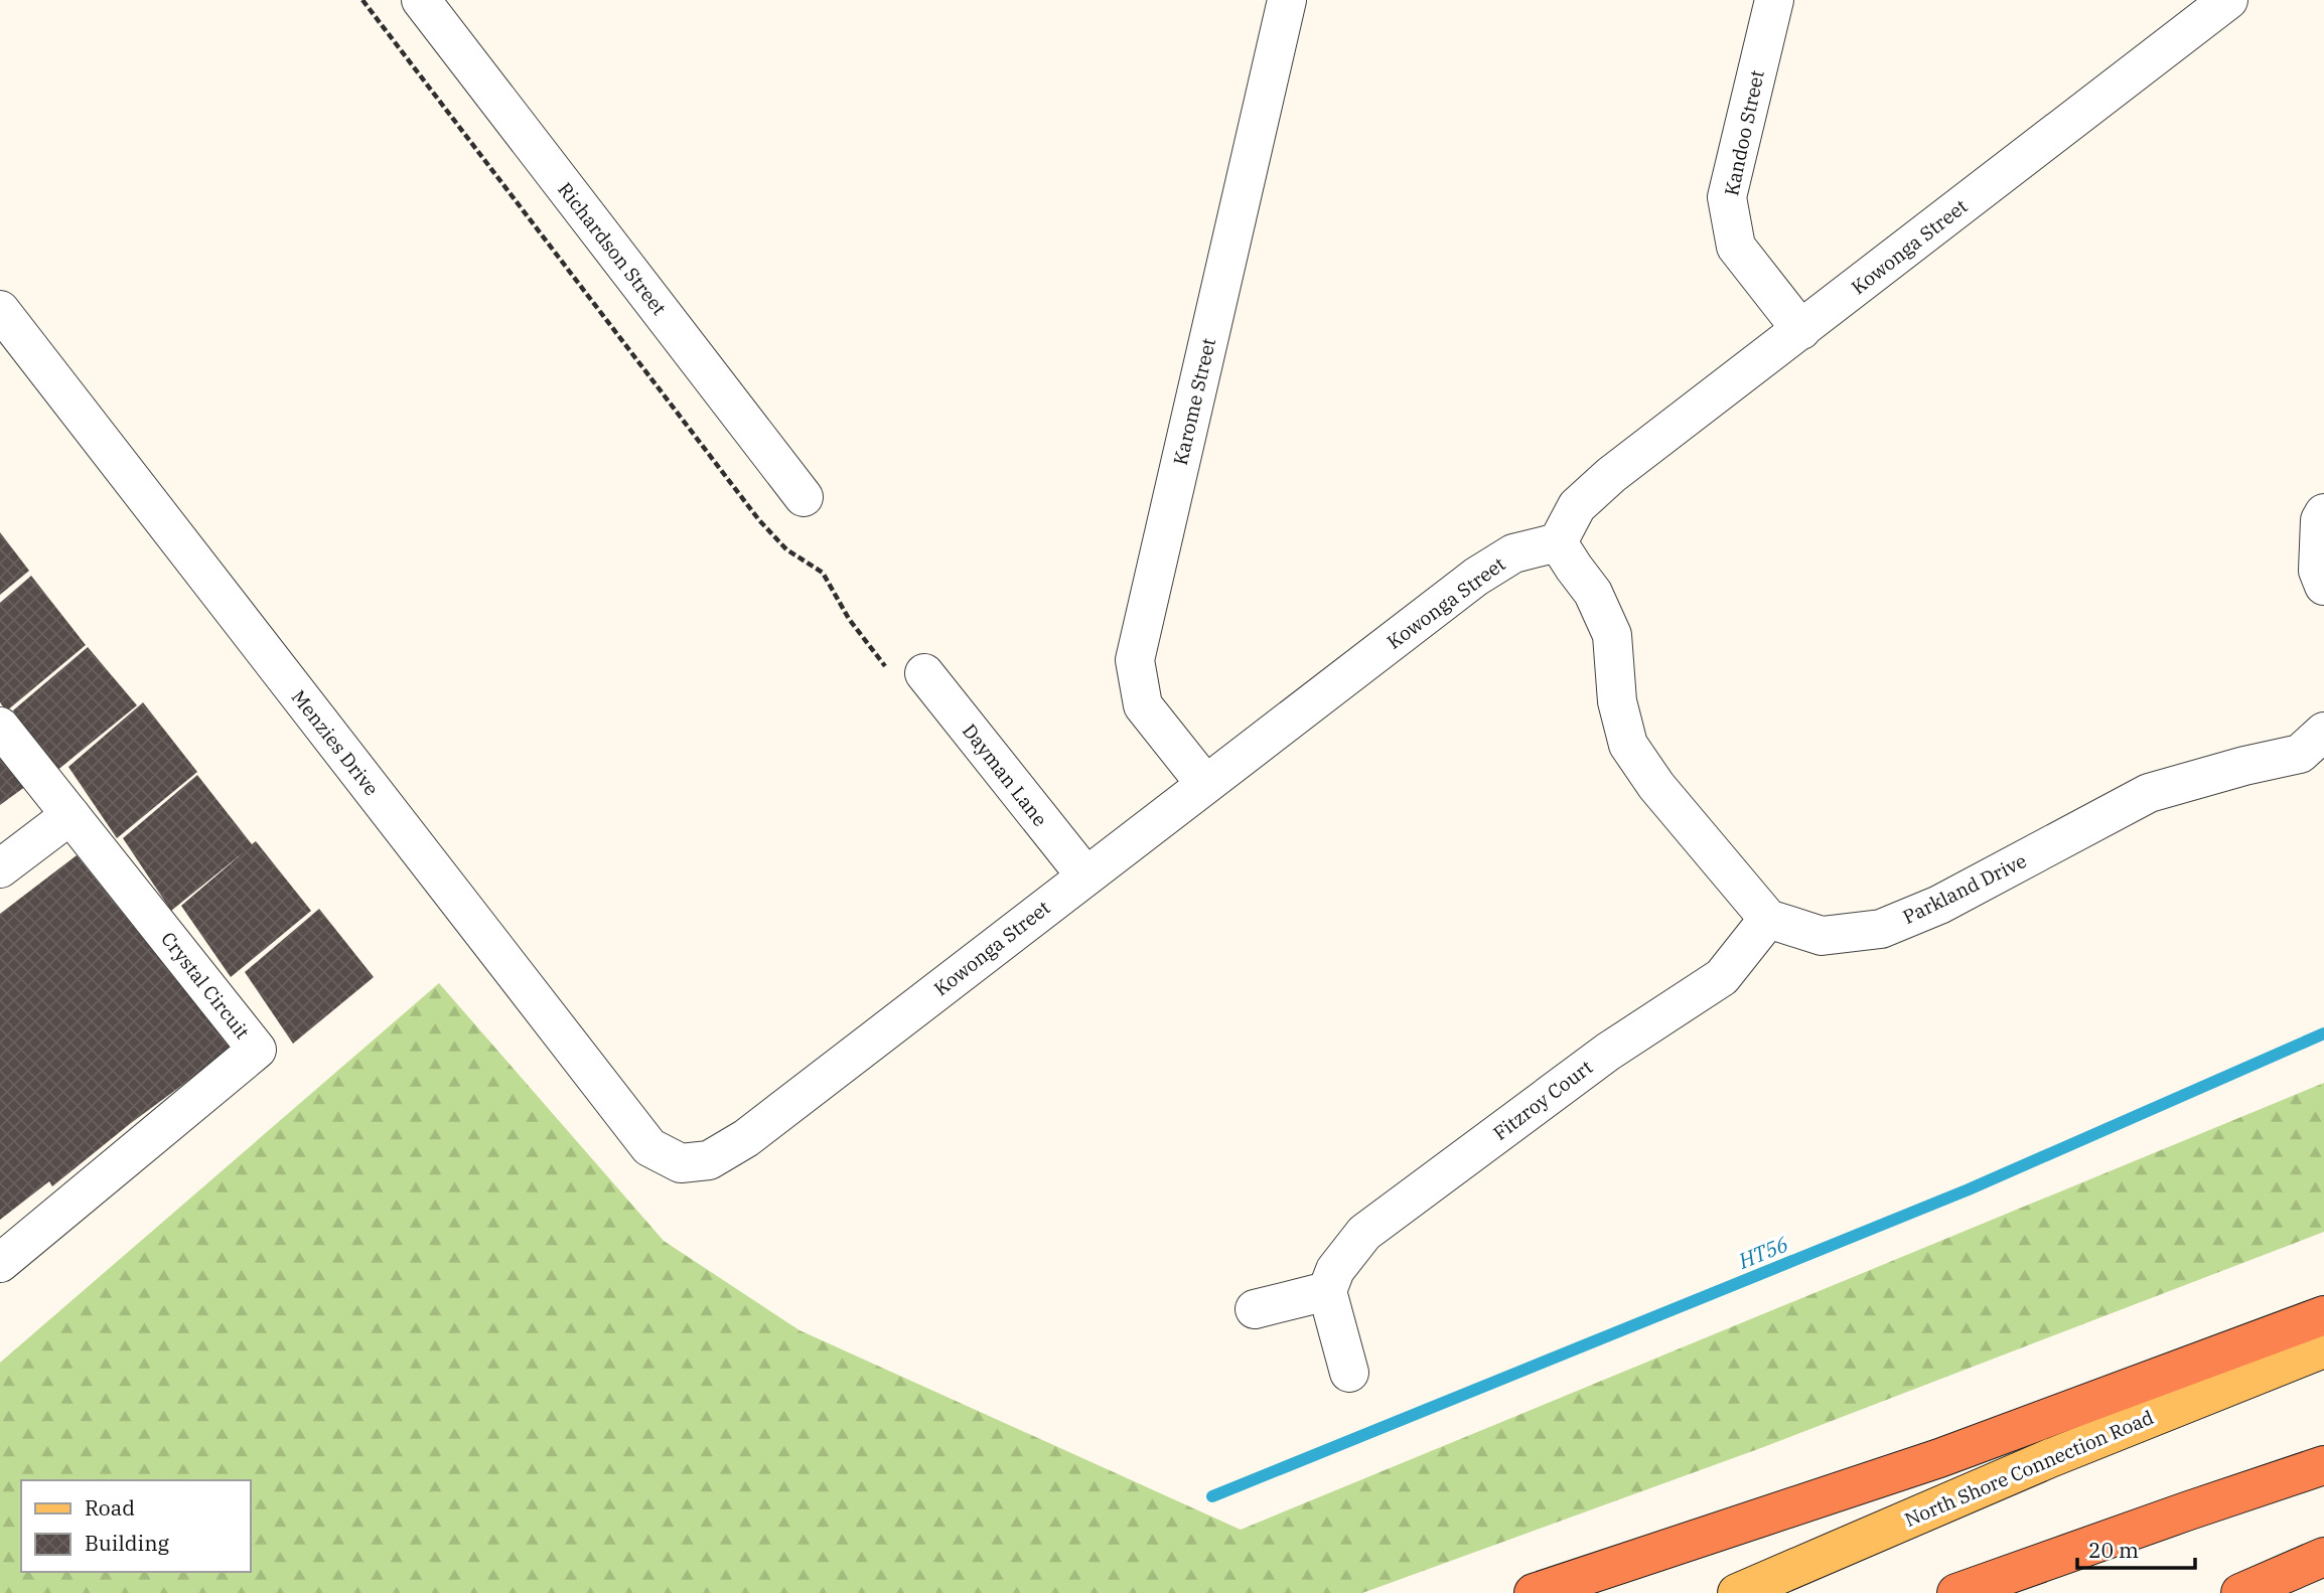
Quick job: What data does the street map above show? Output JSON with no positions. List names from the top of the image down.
{
  "streets": {
    "main road": ["North Shore Connection Road"],
    "street": [
      "Kandoo Street",
      "Kowonga Street",
      "Richardson Street",
      "Karome Street",
      "Menzies Drive",
      "Dayman Lane",
      "Parkland Drive",
      "Crystal Circuit",
      "Fitzroy Court"
    ]
  },
  "crossings": [
    ["Kandoo Street", "Kowonga Street"],
    ["Kowonga Street", "Karome Street"],
    ["Kowonga Street", "Menzies Drive"],
    ["Kowonga Street", "Dayman Lane"],
    ["Parkland Drive", "Fitzroy Court"]
  ],
  "water": ["HT56"],
  "legend": ["Road", "Building"],
  "scale_bar": "20 m"
}
